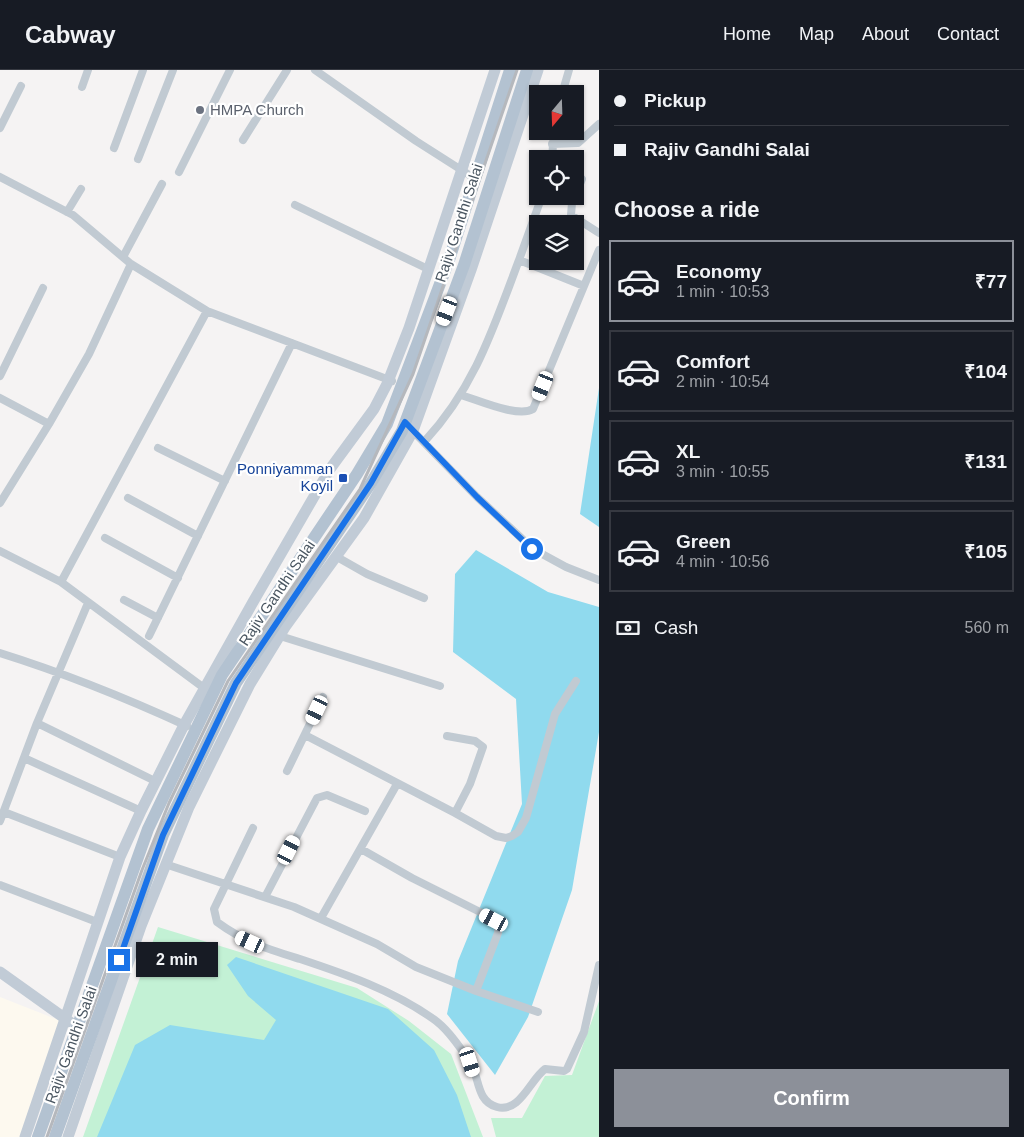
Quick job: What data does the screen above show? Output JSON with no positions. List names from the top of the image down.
{
  "streets": {
    "main road": ["Rajiv Gandhi Salai"]
  },
  "places": {
    "other": ["HMPA Church"],
    "transit": ["Ponniyamman Koyil"]
  },
  "north": "bottom",
  "page": {
    "header": "Cabway",
    "nav": [
      "Home",
      "Map",
      "About",
      "Contact"
    ],
    "banner": ["Pickup", "Rajiv Gandhi Salai"],
    "heading": "Choose a ride",
    "list": [
      {
        "name": "Economy",
        "note": "1 min · 10:53",
        "value": "₹77"
      },
      {
        "name": "Comfort",
        "note": "2 min · 10:54",
        "value": "₹104"
      },
      {
        "name": "XL",
        "note": "3 min · 10:55",
        "value": "₹131"
      },
      {
        "name": "Green",
        "note": "4 min · 10:56",
        "value": "₹105"
      }
    ],
    "pay": ["Cash", "560 m"],
    "bubble": "2 min",
    "buttons": "Confirm"
  }
}
